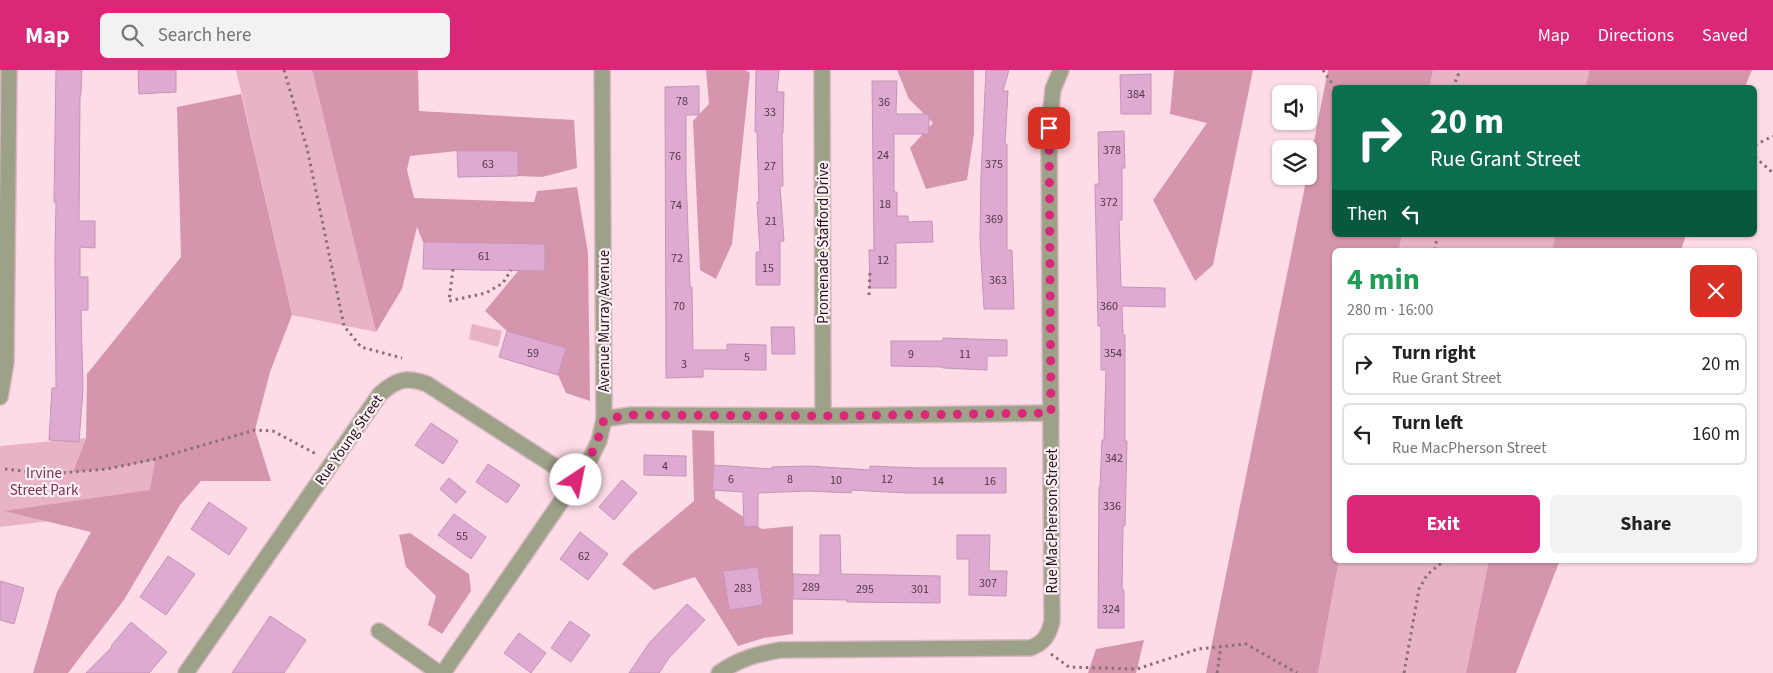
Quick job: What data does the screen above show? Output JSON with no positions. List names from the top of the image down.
{
  "streets": {
    "street": [
      "Promenade Stafford Drive",
      "Avenue Murray Avenue",
      "Rue Young Street",
      "Rue MacPherson Street"
    ]
  },
  "crossings": [
    ["Avenue Murray Avenue", "Rue Young Street"]
  ],
  "parks": ["Irvine Street Park"],
  "house_numbers": [
    "384",
    "78",
    "36",
    "33",
    "378",
    "24",
    "76",
    "63",
    "375",
    "27",
    "372",
    "18",
    "74",
    "369",
    "21",
    "61",
    "72",
    "12",
    "15",
    "363",
    "70",
    "360",
    "59",
    "354",
    "9",
    "11",
    "5",
    "3",
    "342",
    "4",
    "6",
    "8",
    "12",
    "10",
    "14",
    "16",
    "336",
    "55",
    "62",
    "307",
    "289",
    "283",
    "295",
    "301",
    "324"
  ],
  "page": {
    "header": "Map",
    "search": "Search here",
    "nav": ["Map", "Directions", "Saved"],
    "turn": ["20 m", "Rue Grant Street"],
    "then": "Then",
    "heading": ["4 min", "280 m · 16:00"],
    "list": [
      {
        "name": "Turn right",
        "note": "Rue Grant Street",
        "value": "20 m"
      },
      {
        "name": "Turn left",
        "note": "Rue MacPherson Street",
        "value": "160 m"
      }
    ],
    "buttons": ["Exit", "Share"]
  }
}
